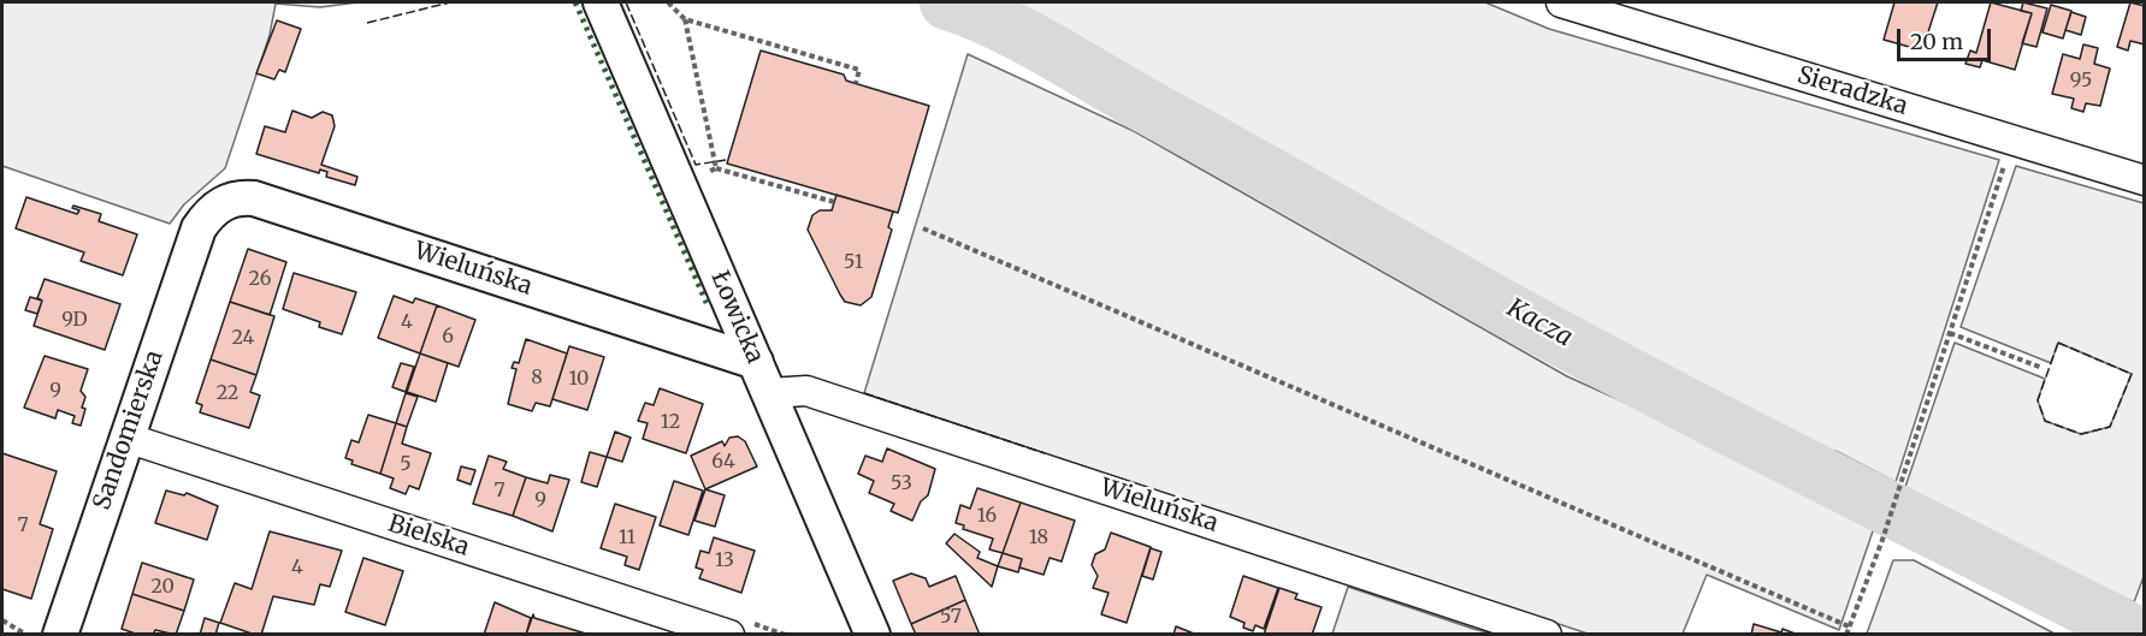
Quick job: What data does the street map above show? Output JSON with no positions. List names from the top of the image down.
{
  "streets": {
    "street": [
      "Sieradzka",
      "Wieluńska",
      "Łowicka",
      "Sandomierska",
      "Bielska"
    ]
  },
  "crossings": [
    ["Wieluńska", "Łowicka"],
    ["Wieluńska", "Sandomierska"],
    ["Sandomierska", "Bielska"]
  ],
  "water": ["Kacza"],
  "house_numbers": [
    "95",
    "51",
    "26",
    "9D",
    "4",
    "6",
    "24",
    "8",
    "10",
    "9",
    "22",
    "12",
    "64",
    "5",
    "53",
    "7",
    "9",
    "16",
    "7",
    "11",
    "18",
    "13",
    "4",
    "20",
    "57"
  ],
  "scale_bar": "20 m"
}
